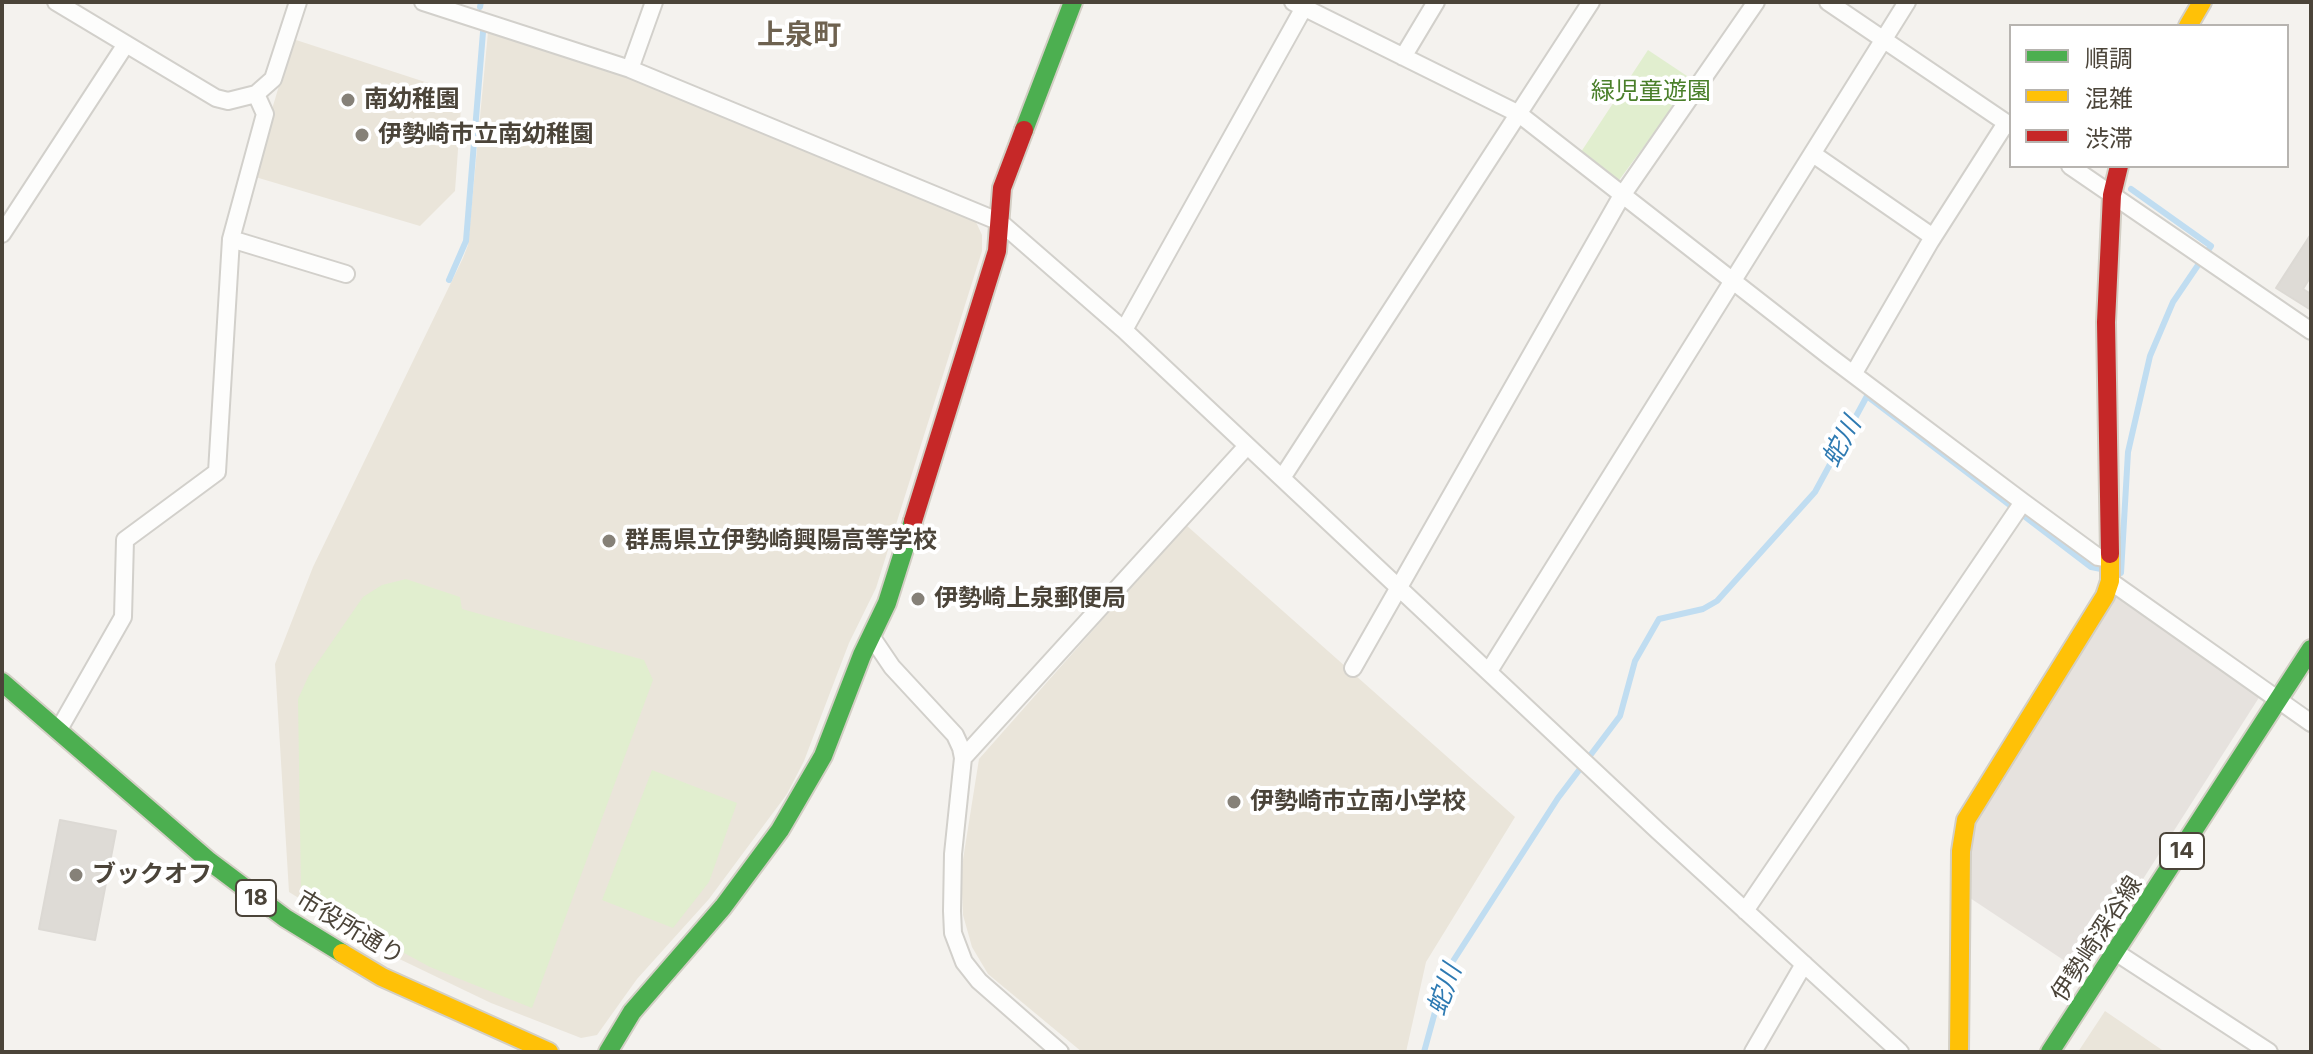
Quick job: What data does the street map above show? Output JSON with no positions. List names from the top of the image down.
{
  "streets": {
    "street": [
      "14",
      "18",
      "市役所通り",
      "伊勢崎深谷線"
    ]
  },
  "districts": ["上泉町"],
  "water": ["蛇川"],
  "parks": ["緑児童遊園"],
  "places": [
    "南幼稚園",
    "伊勢崎市立南幼稚園",
    "群馬県立伊勢崎興陽高等学校",
    "伊勢崎上泉郵便局",
    "伊勢崎市立南小学校",
    "ブックオフ"
  ],
  "legend": ["順調", "混雑", "渋滞"]
}
